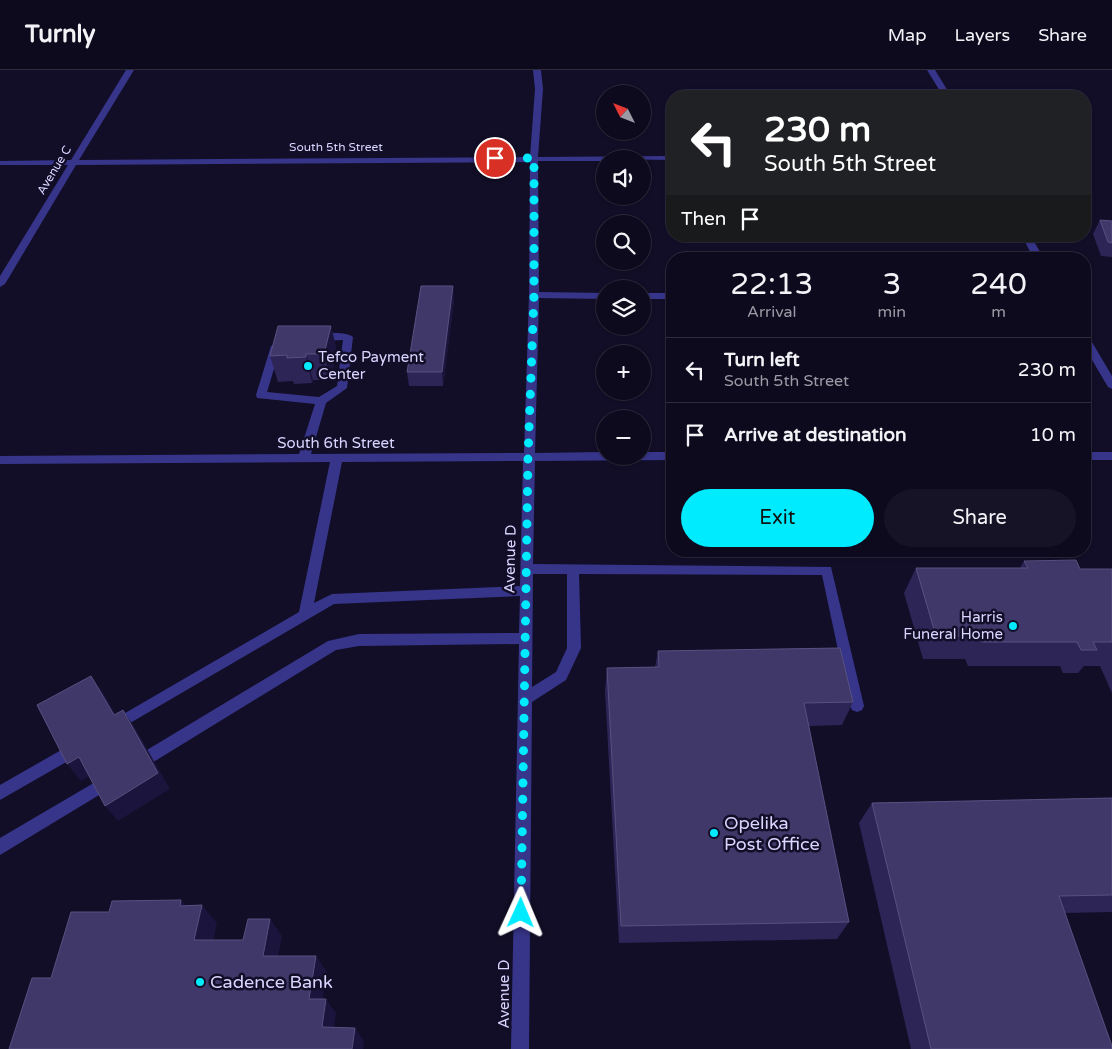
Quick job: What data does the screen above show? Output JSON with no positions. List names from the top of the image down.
{
  "streets": {
    "street": [
      "South 5th Street",
      "Avenue C",
      "South 6th Street",
      "Avenue D"
    ]
  },
  "crossings": [
    ["South 5th Street", "Avenue C"],
    ["South 5th Street", "Avenue D"],
    ["South 6th Street", "Avenue D"]
  ],
  "places": [
    "Tefco Payment Center",
    "Harris Funeral Home",
    "Opelika Post Office",
    "Cadence Bank"
  ],
  "north": "top left",
  "page": {
    "header": "Turnly",
    "nav": ["Map", "Layers", "Share"],
    "map_buttons": ["+", "−"],
    "turn": ["230 m", "South 5th Street"],
    "then": "Then",
    "eta": [
      "22:13",
      "Arrival",
      "3",
      "min",
      "240",
      "m"
    ],
    "list": [
      {
        "name": "Turn left",
        "note": "South 5th Street",
        "value": "230 m"
      },
      {
        "name": "Arrive at destination",
        "value": "10 m"
      }
    ],
    "buttons": ["Exit", "Share"]
  }
}
